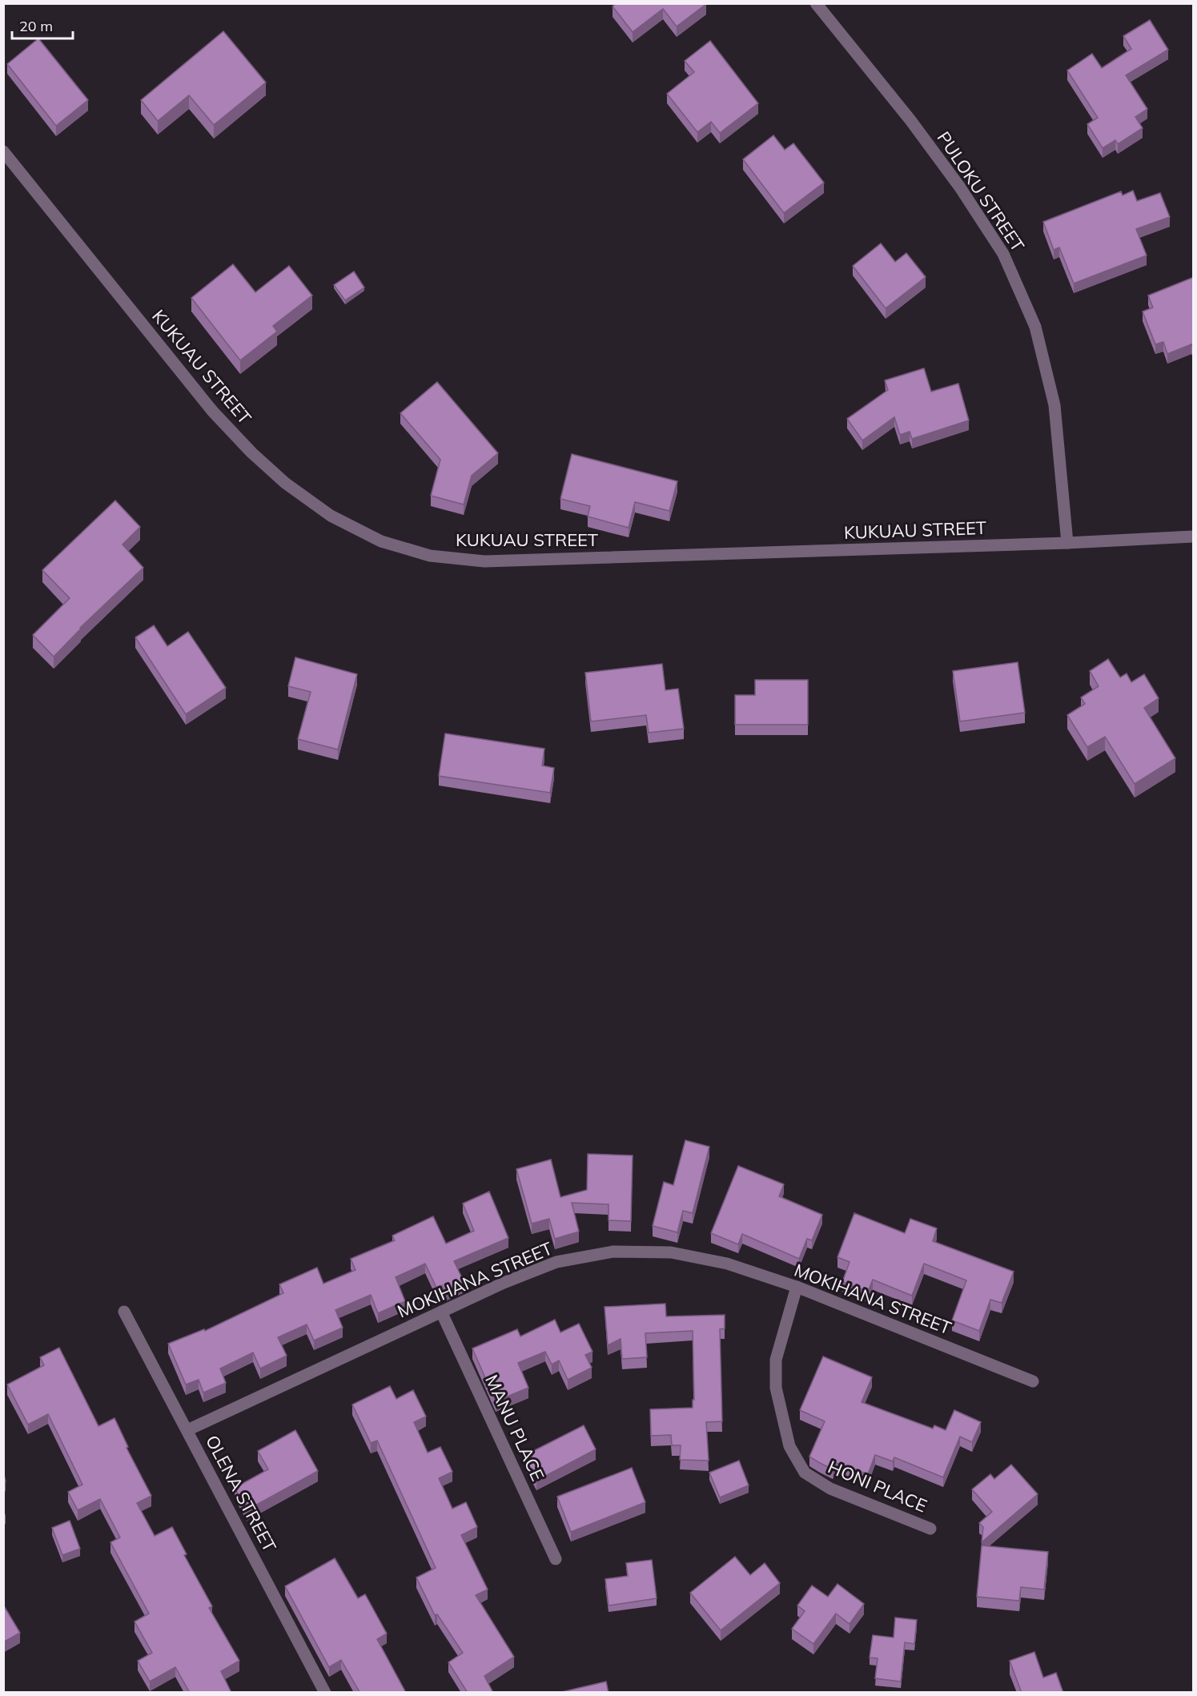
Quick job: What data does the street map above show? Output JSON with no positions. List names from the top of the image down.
{
  "streets": {
    "street": [
      "PULOKU STREET",
      "KUKUAU STREET",
      "MOKIHANA STREET",
      "MANU PLACE",
      "HONI PLACE",
      "OLENA STREET"
    ]
  },
  "crossings": [
    ["PULOKU STREET", "KUKUAU STREET"],
    ["MOKIHANA STREET", "MANU PLACE"],
    ["MOKIHANA STREET", "HONI PLACE"],
    ["MOKIHANA STREET", "OLENA STREET"]
  ],
  "scale_bar": "20 m"
}
